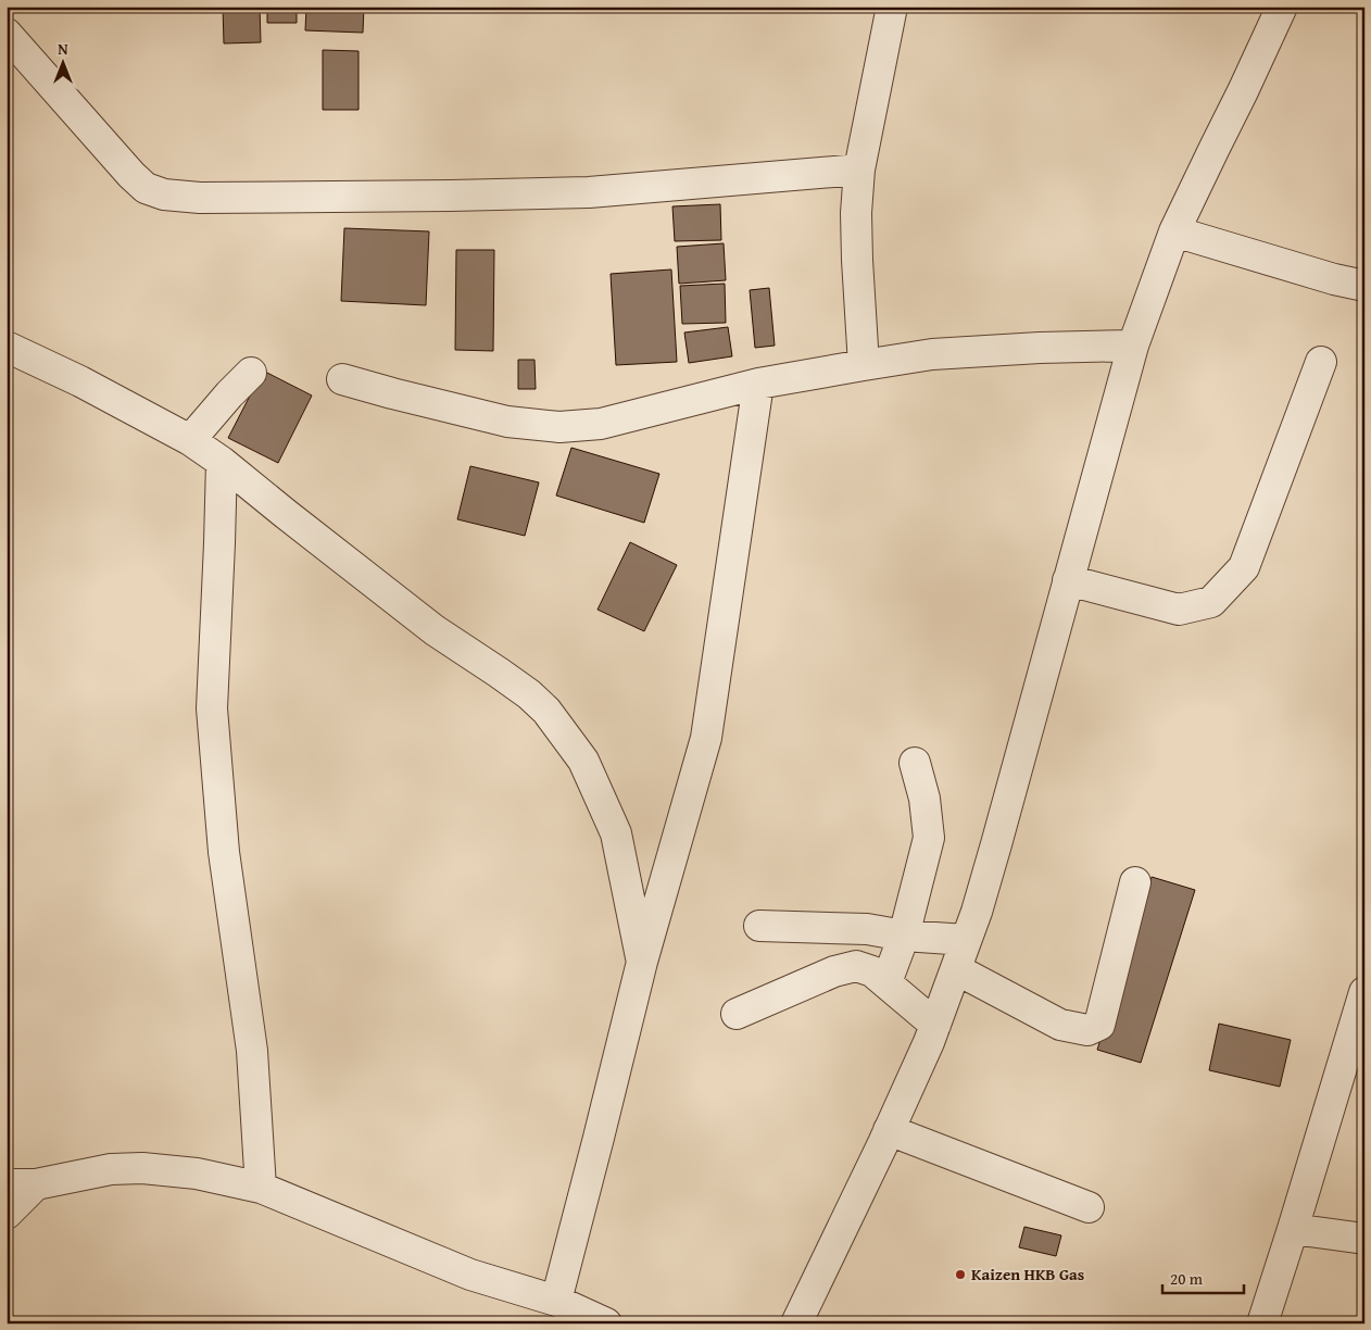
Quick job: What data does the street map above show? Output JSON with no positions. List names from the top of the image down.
{
  "places": ["Kaizen HKB Gas"],
  "scale_bar": "20 m",
  "north": "top"
}
